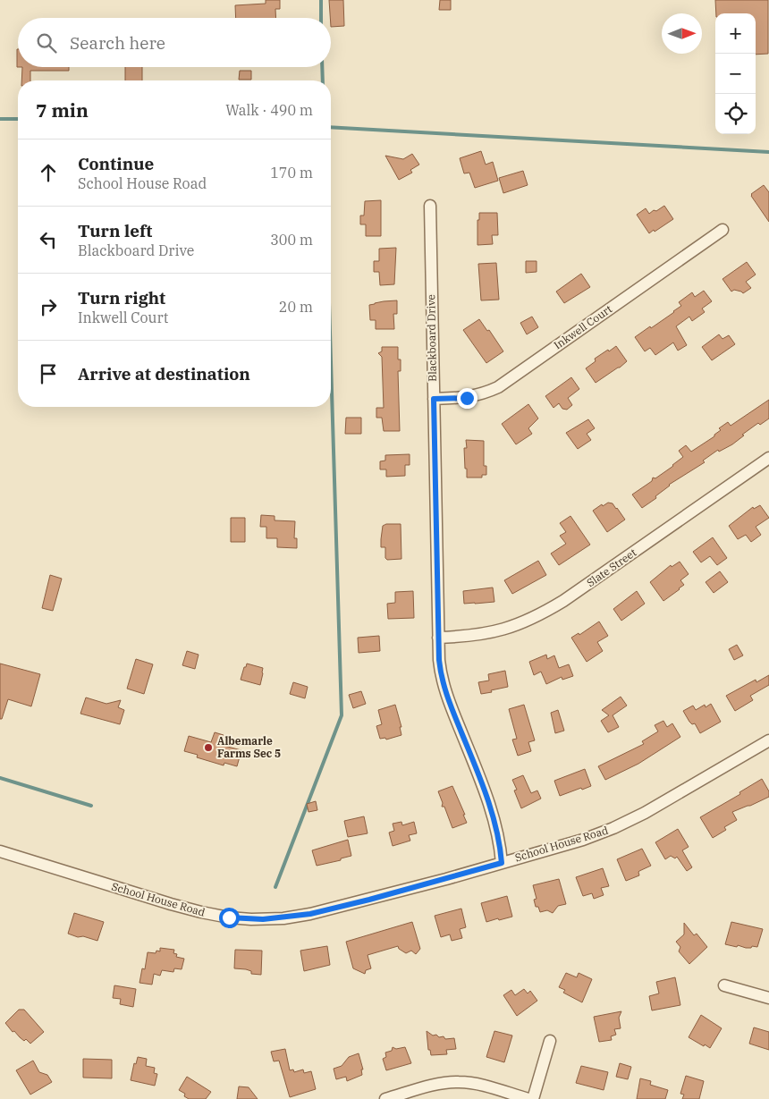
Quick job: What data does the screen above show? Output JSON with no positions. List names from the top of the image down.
{
  "streets": {
    "street": [
      "Inkwell Court",
      "Blackboard Drive",
      "Slate Street",
      "School House Road"
    ]
  },
  "crossings": [
    ["Inkwell Court", "Blackboard Drive"],
    ["Blackboard Drive", "Slate Street"],
    ["Blackboard Drive", "School House Road"]
  ],
  "places": ["Albemarle Farms Sec 5"],
  "north": "right",
  "page": {
    "map_buttons": ["+", "−"],
    "search": "Search here",
    "heading": ["7 min", "Walk · 490 m"],
    "list": [
      ["Continue", "School House Road", "170 m"],
      ["Turn left", "Blackboard Drive", "300 m"],
      ["Turn right", "Inkwell Court", "20 m"],
      "Arrive at destination"
    ]
  }
}
